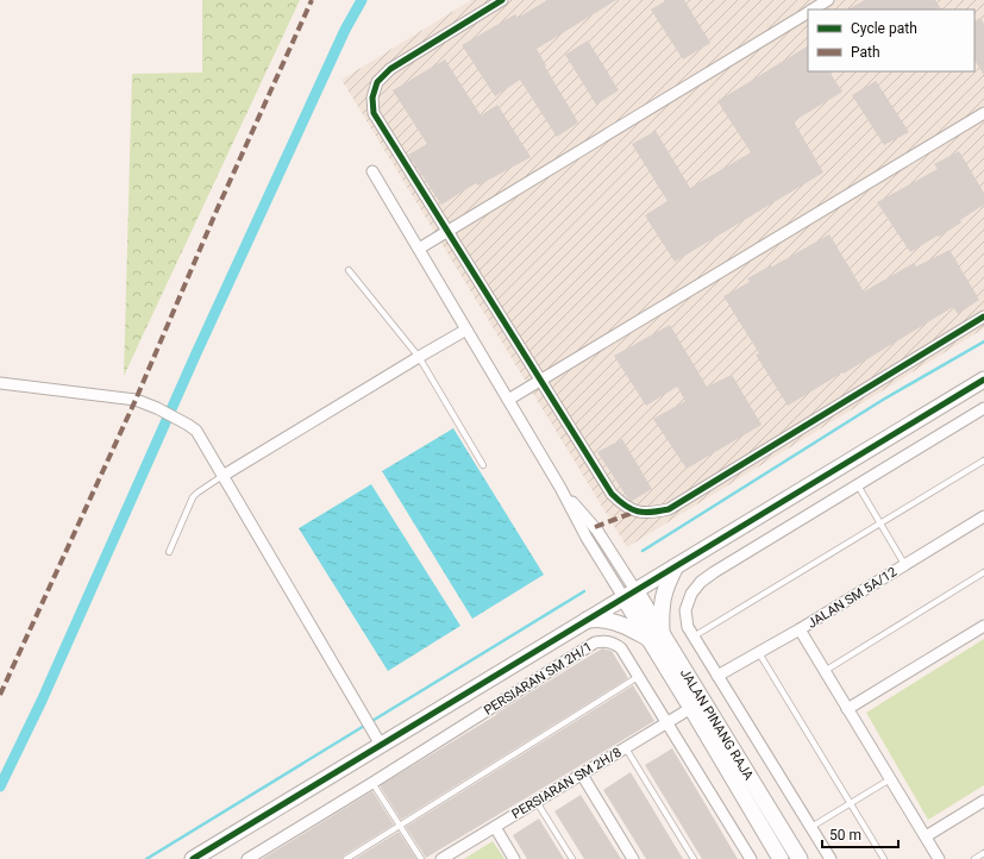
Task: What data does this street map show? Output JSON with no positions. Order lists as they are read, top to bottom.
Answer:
{
  "streets": {
    "street": [
      "JALAN SM 5A/12",
      "PERSIARAN SM 2H/1",
      "JALAN PINANG RAJA",
      "PERSIARAN SM 2H/8"
    ]
  },
  "crossings": [
    ["PERSIARAN SM 2H/1", "PERSIARAN SM 2H/8"]
  ],
  "legend": ["Cycle path", "Path"],
  "scale_bar": "50 m"
}
